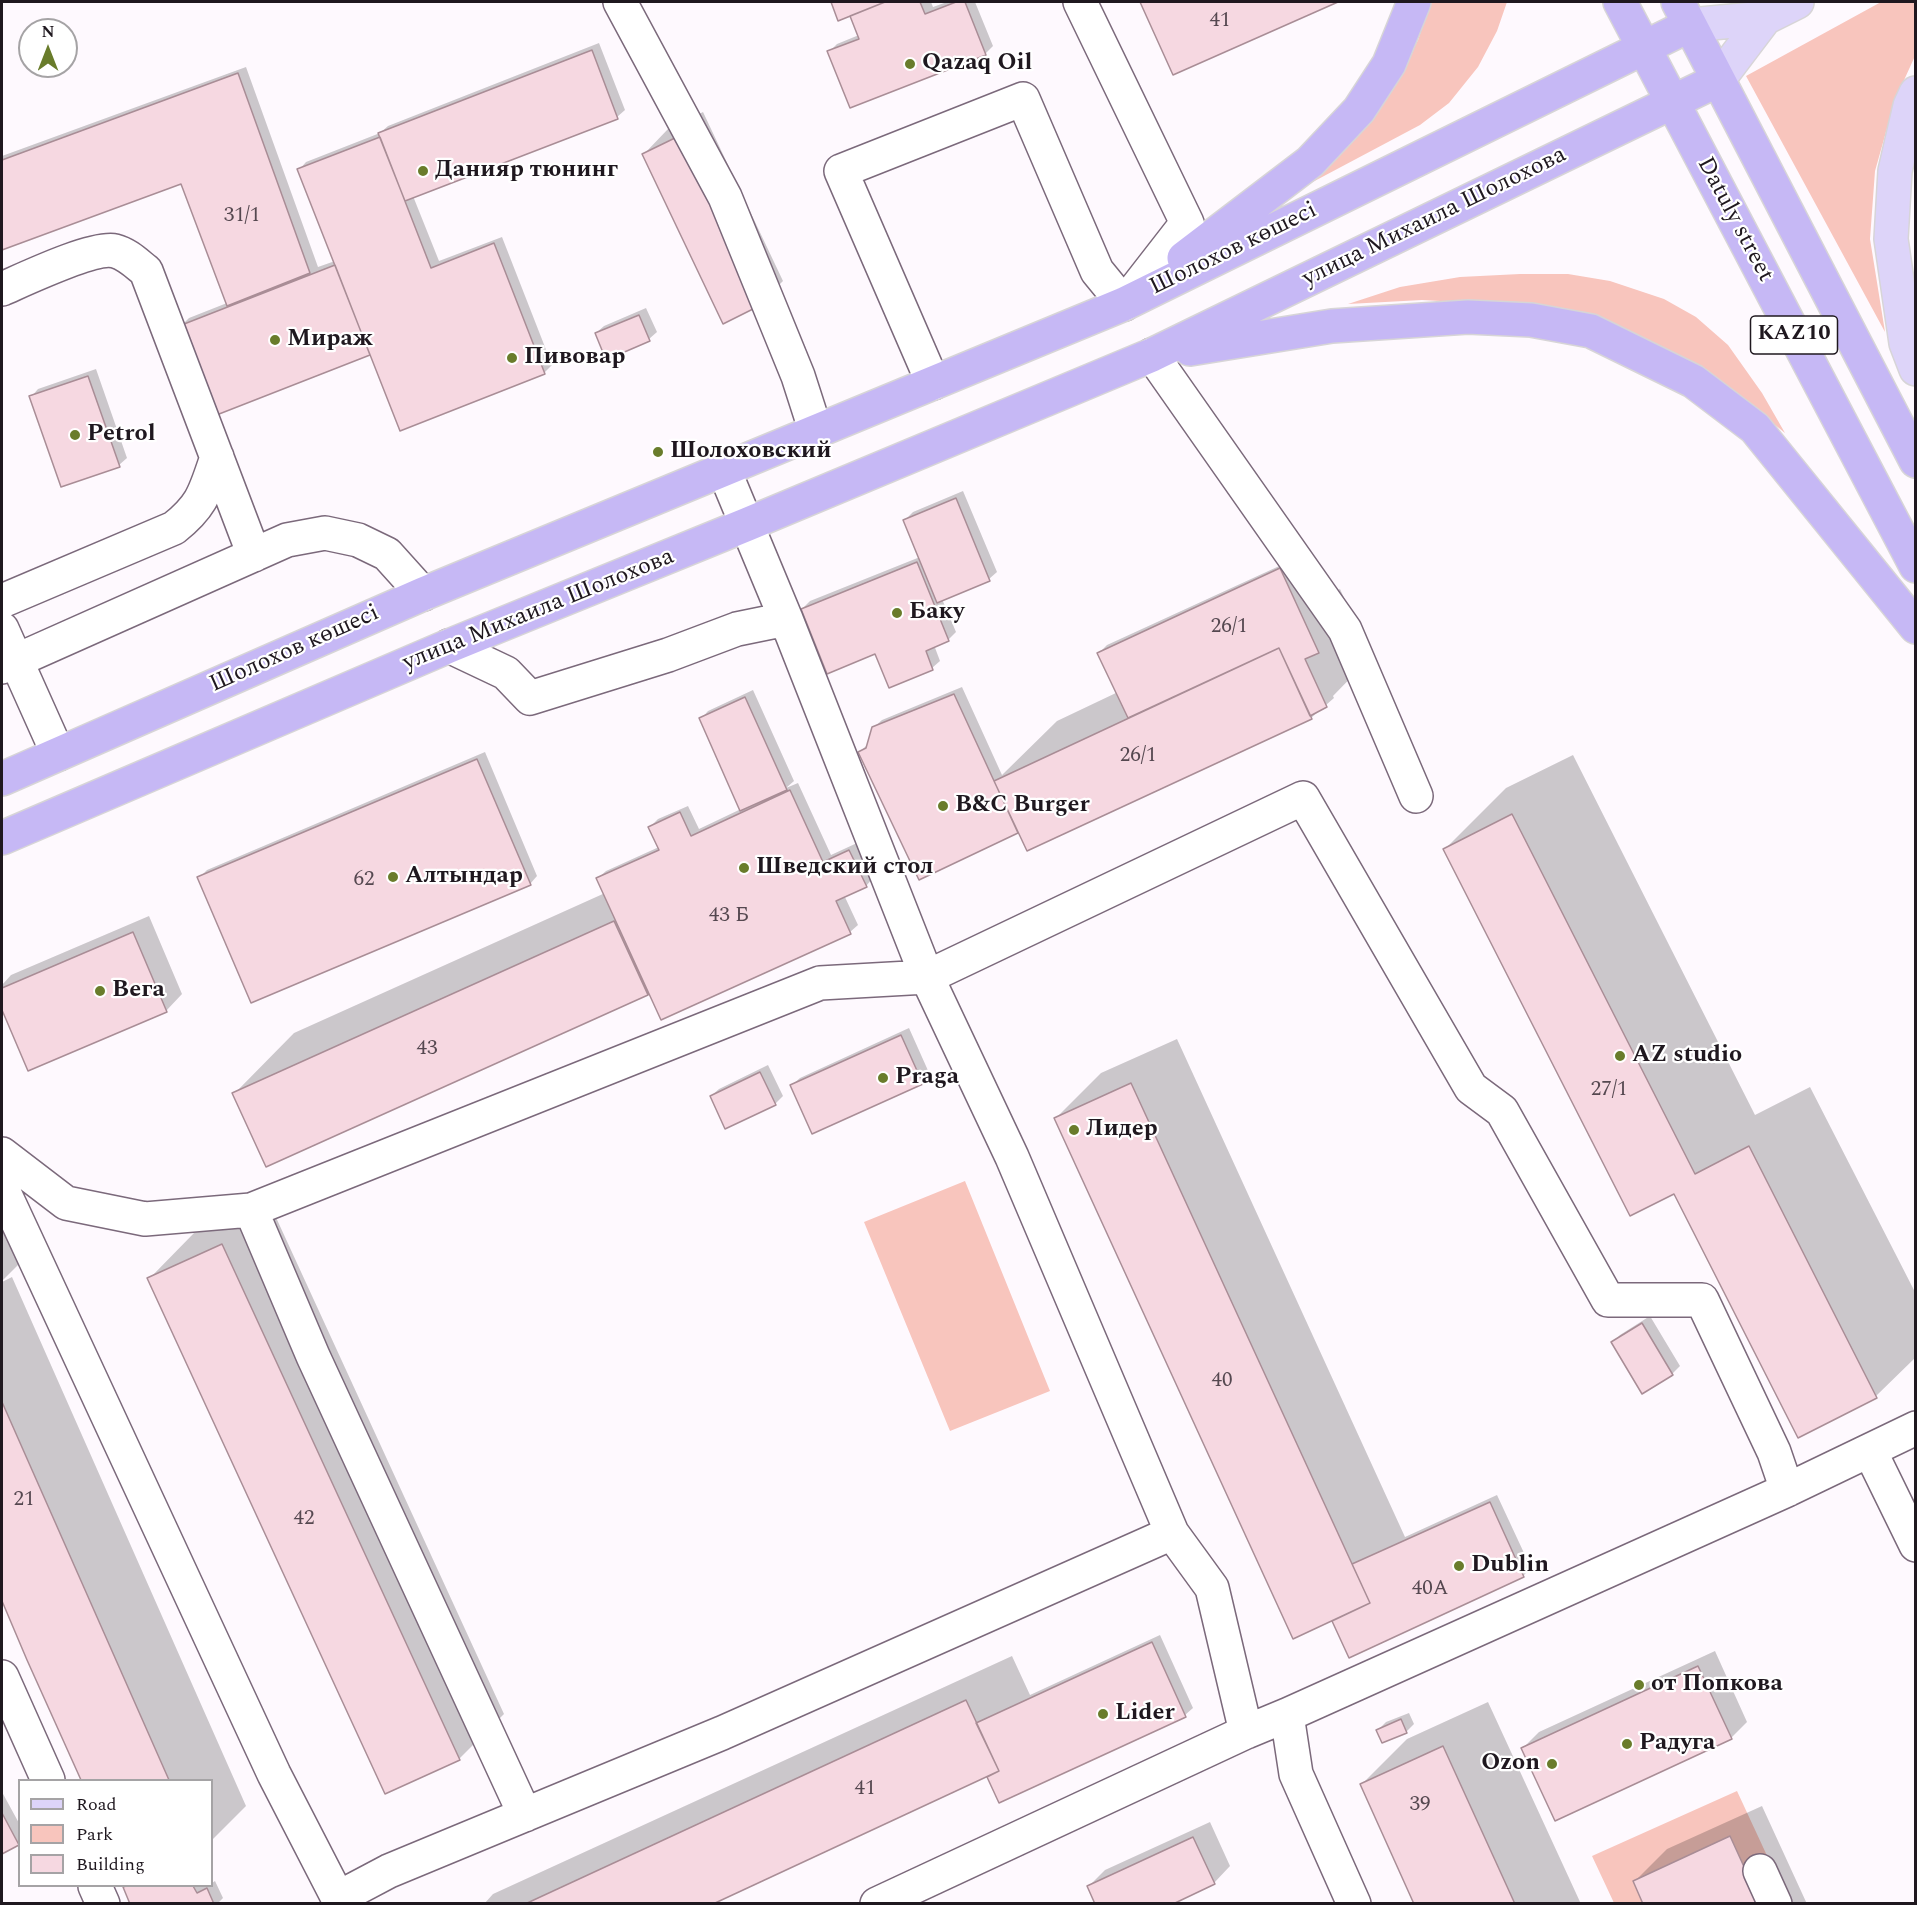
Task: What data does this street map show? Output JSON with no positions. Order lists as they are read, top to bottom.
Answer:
{
  "streets": {
    "highway": [
      "улица Михаила Шолохова",
      "Datuly street",
      "Шолохов көшесі",
      "KAZ10"
    ]
  },
  "crossings": [
    ["улица Михаила Шолохова", "Datuly street"],
    ["Datuly street", "Шолохов көшесі"]
  ],
  "places": [
    "Qazaq Oil",
    "Данияр тюнинг",
    "Мираж",
    "Пивовар",
    "Petrol",
    "Шолоховский",
    "Баку",
    "B&C Burger",
    "Шведский стол",
    "Алтындар",
    "Вега",
    "AZ studio",
    "Praga",
    "Лидер",
    "Dublin",
    "от Попкова",
    "Lider",
    "Радуга",
    "Ozon"
  ],
  "house_numbers": [
    "41",
    "31/1",
    "26/1",
    "26/1",
    "62",
    "43 Б",
    "43",
    "27/1",
    "40",
    "21",
    "42",
    "40А",
    "41",
    "39"
  ],
  "legend": ["Road", "Park", "Building"],
  "north": "top"
}
